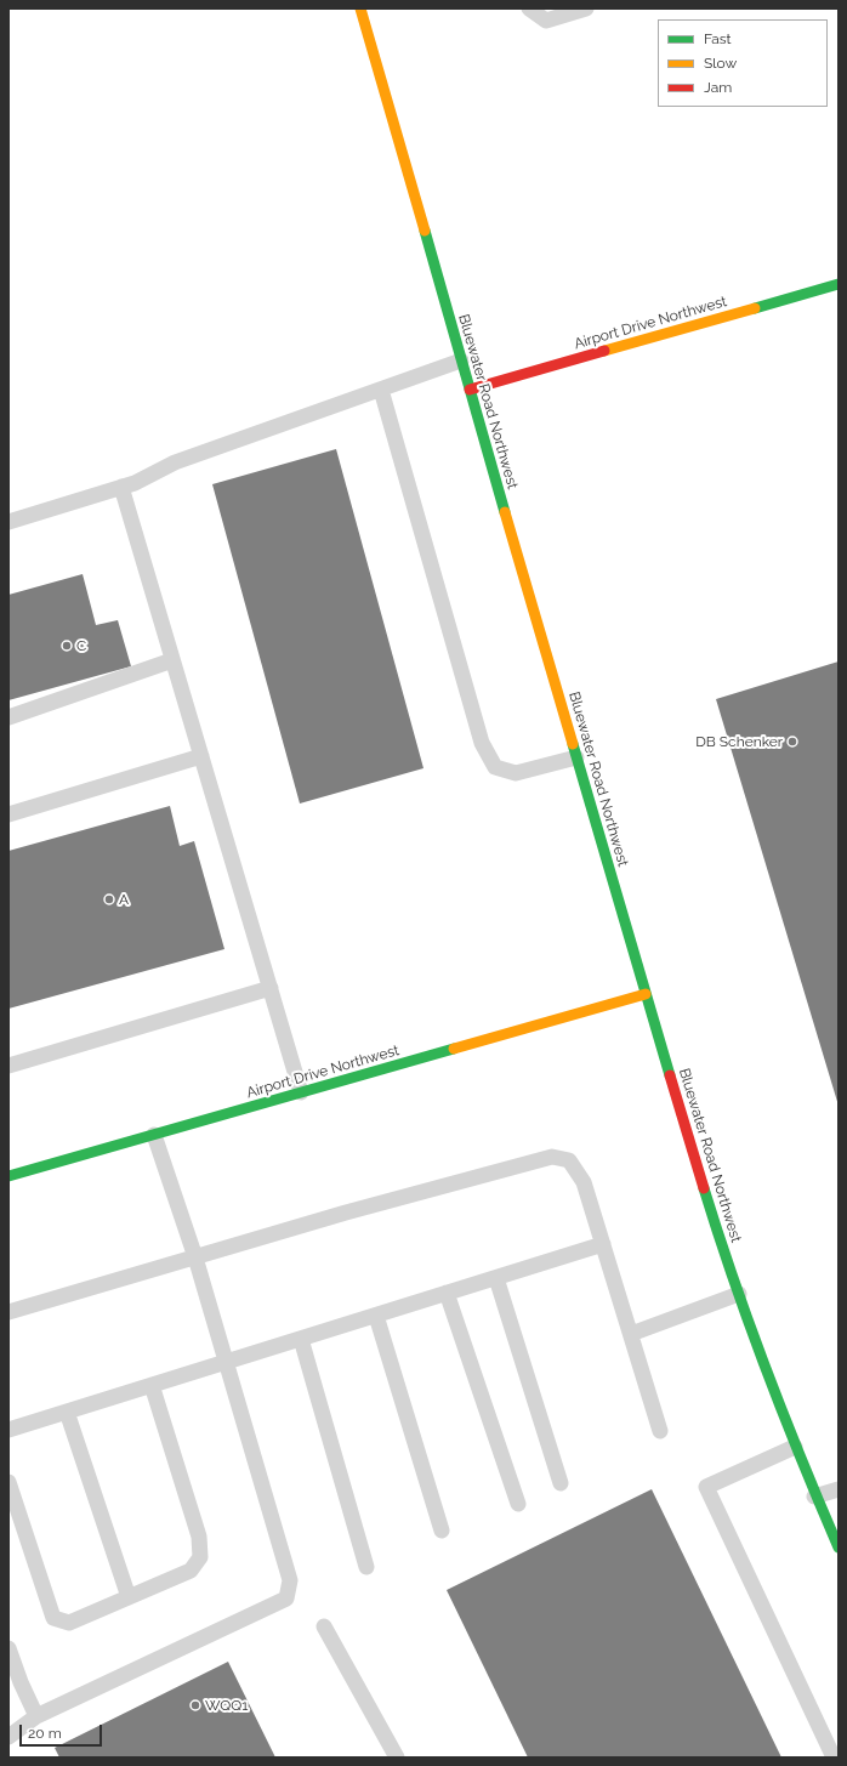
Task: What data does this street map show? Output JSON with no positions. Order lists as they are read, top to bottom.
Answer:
{
  "streets": {
    "street": ["Airport Drive Northwest", "Bluewater Road Northwest"]
  },
  "crossings": [
    ["Airport Drive Northwest", "Bluewater Road Northwest"]
  ],
  "places": [
    "C",
    "DB Schenker",
    "A",
    "WQQ1"
  ],
  "legend": ["Fast", "Slow", "Jam"],
  "scale_bar": "20 m"
}
